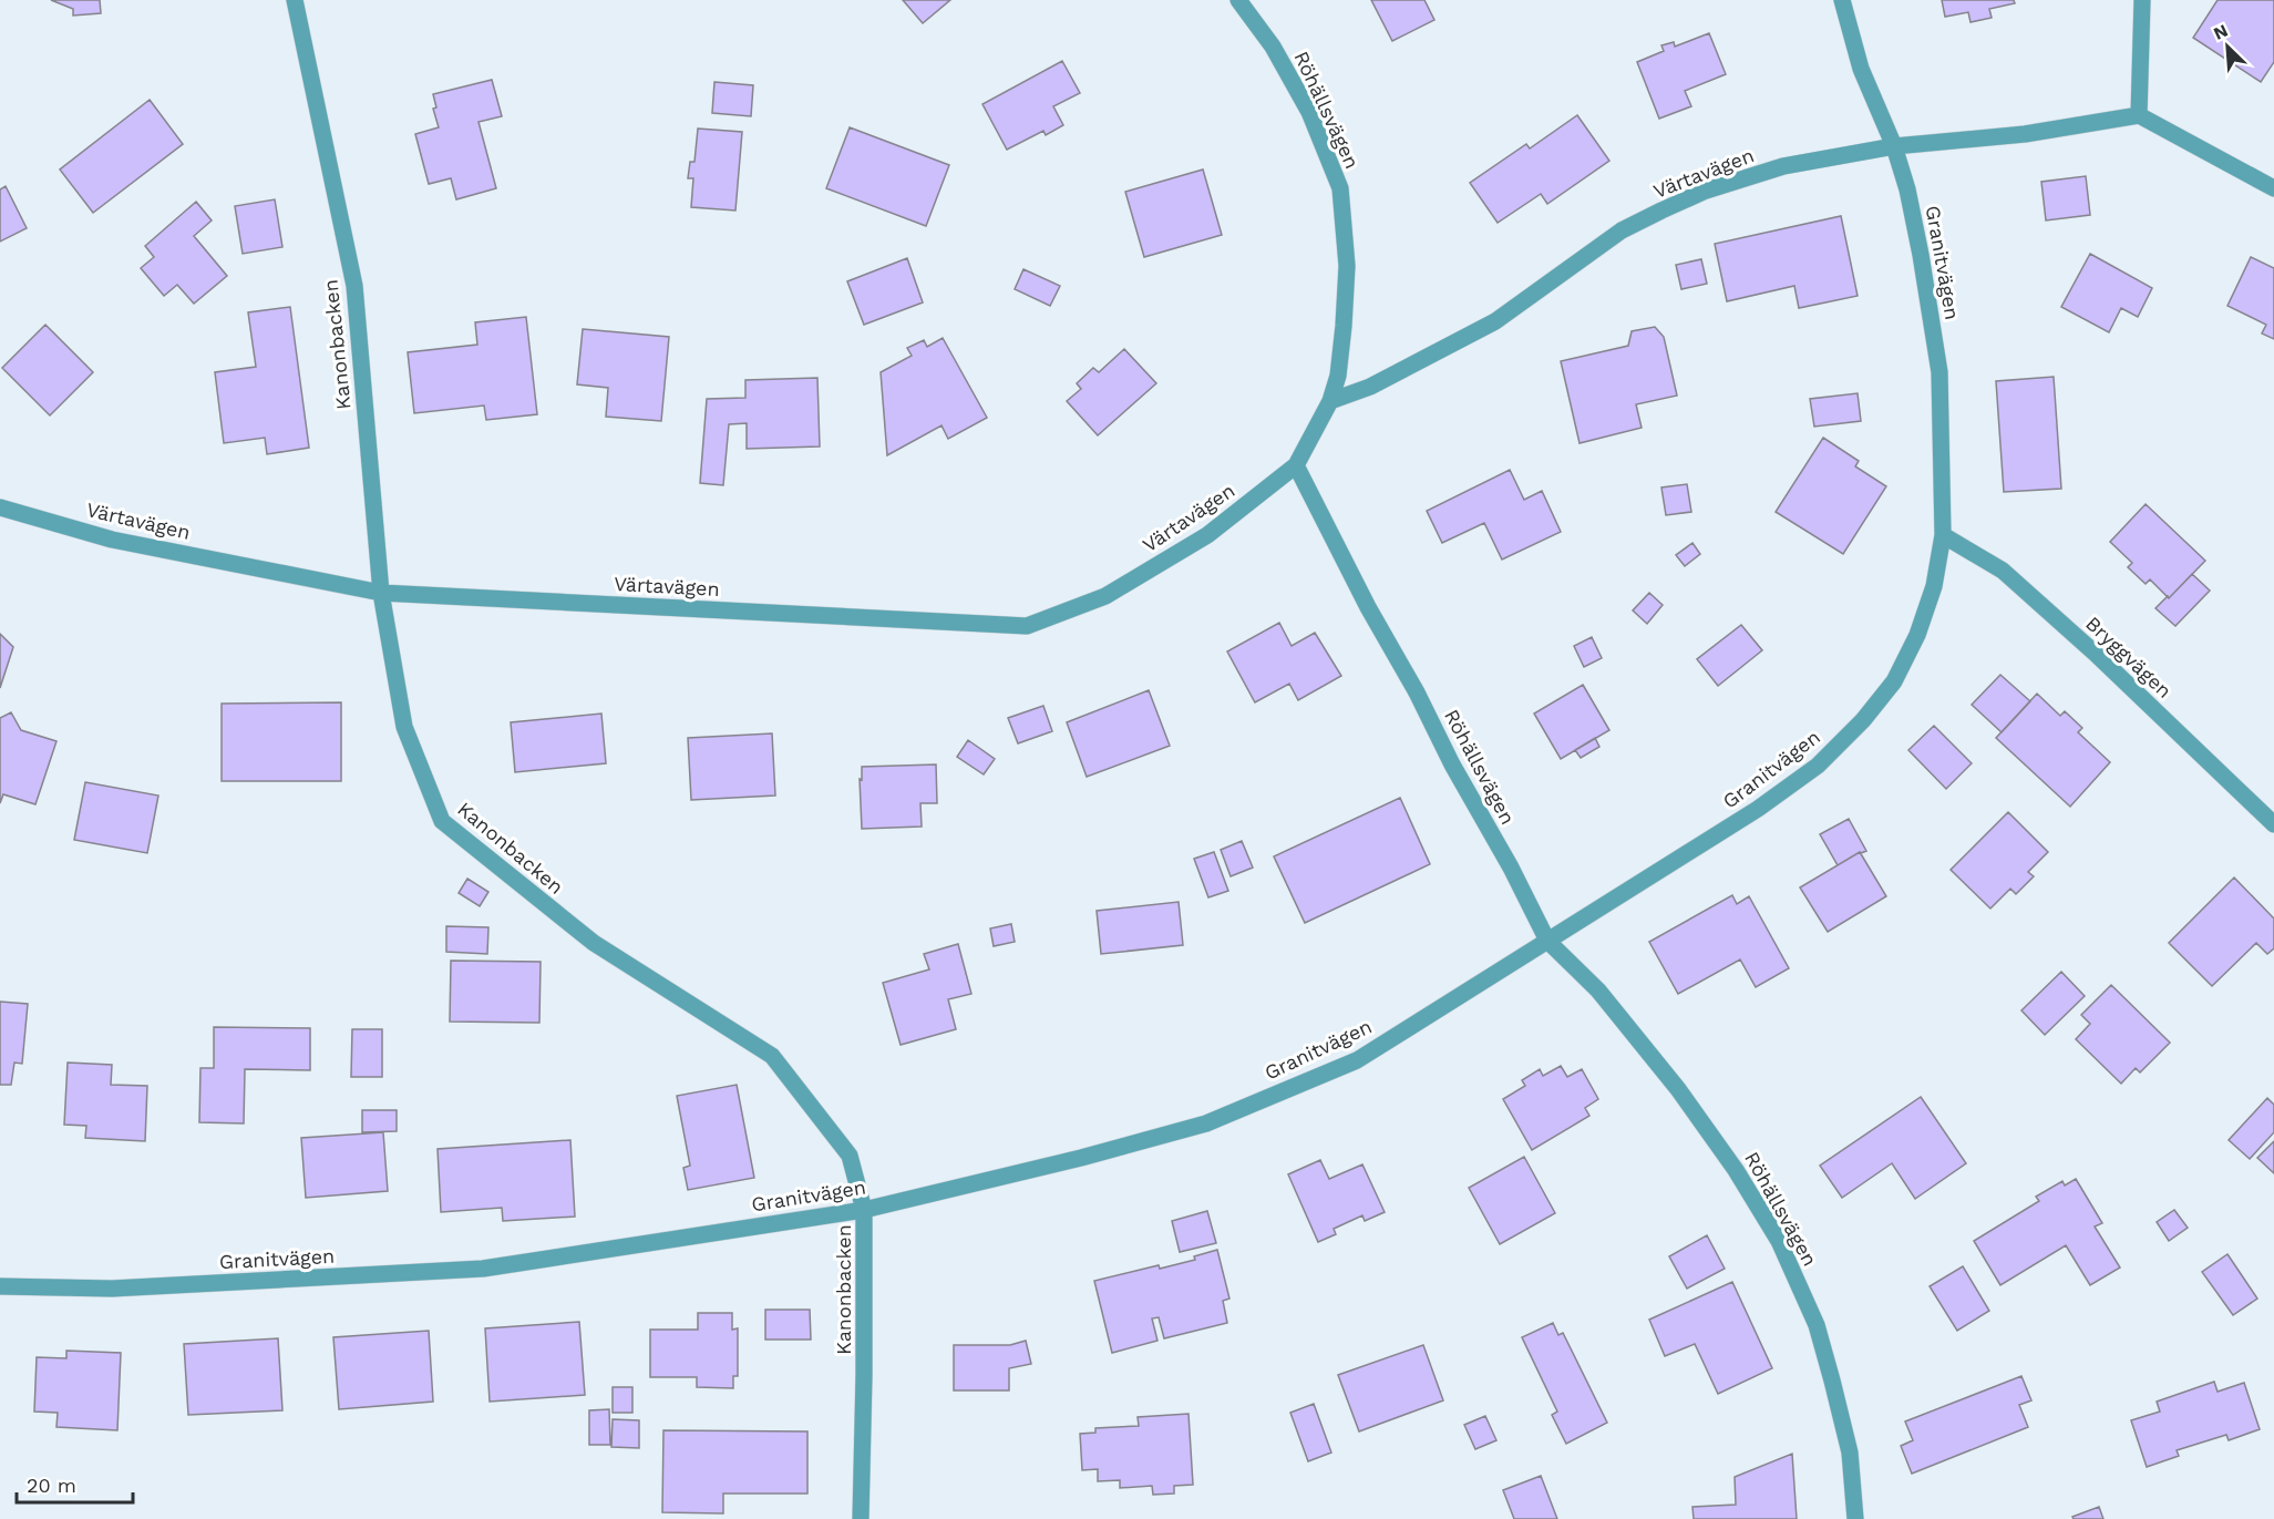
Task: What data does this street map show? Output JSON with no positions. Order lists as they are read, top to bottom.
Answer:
{
  "streets": {
    "street": [
      "Röhällsvägen",
      "Värtavägen",
      "Granitvägen",
      "Kanonbacken",
      "Bryggvägen"
    ]
  },
  "crossings": [
    ["Röhällsvägen", "Värtavägen"],
    ["Röhällsvägen", "Granitvägen"],
    ["Värtavägen", "Granitvägen"],
    ["Värtavägen", "Kanonbacken"],
    ["Granitvägen", "Kanonbacken"],
    ["Granitvägen", "Bryggvägen"]
  ],
  "scale_bar": "20 m",
  "north": "top left"
}
